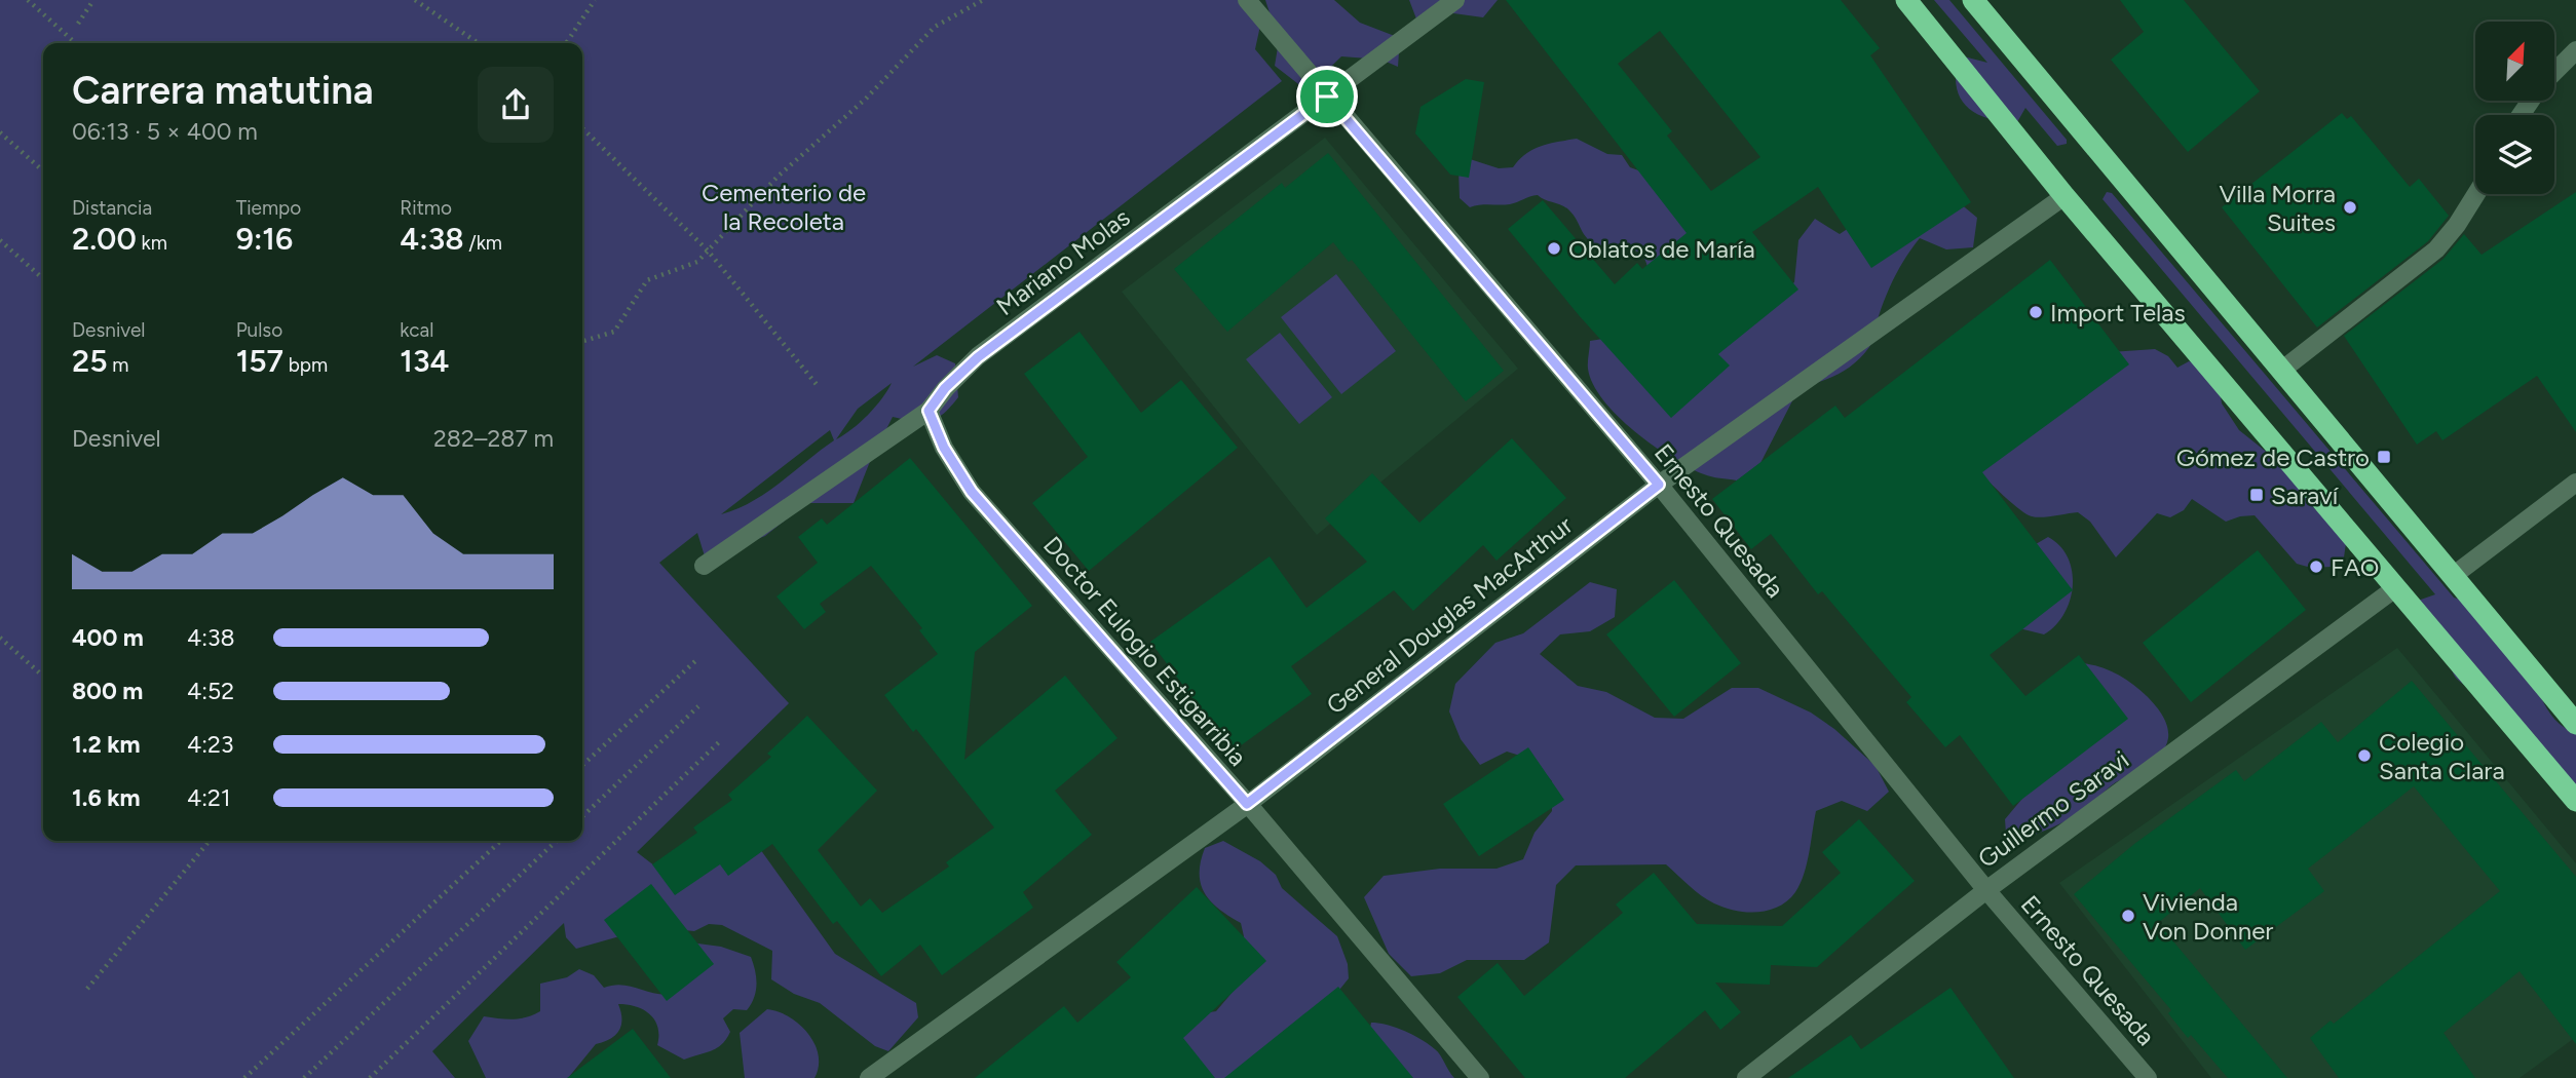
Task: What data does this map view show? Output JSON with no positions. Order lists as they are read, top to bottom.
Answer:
{
  "streets": {
    "street": [
      "Mariano Molas",
      "Ernesto Quesada",
      "General Douglas MacArthur",
      "Doctor Eulogio Estigarribia",
      "Guillermo Saravi"
    ]
  },
  "crossings": [
    ["Mariano Molas", "Ernesto Quesada"],
    ["Mariano Molas", "Doctor Eulogio Estigarribia"],
    ["Ernesto Quesada", "General Douglas MacArthur"],
    ["Ernesto Quesada", "Guillermo Saravi"],
    ["General Douglas MacArthur", "Doctor Eulogio Estigarribia"]
  ],
  "parks": ["Cementerio de la Recoleta"],
  "places": {
    "other": [
      "Villa Morra Suites",
      "Oblatos de María",
      "Import Telas",
      "FAO",
      "Colegio Santa Clara",
      "Vivienda Von Donner"
    ],
    "transit": ["Gómez de Castro", "Saraví"]
  },
  "north": "top right",
  "page": {
    "heading": ["Carrera matutina", "06:13 · 5 × 400 m"],
    "stats": [
      ["Distancia", "2.00 km"],
      ["Tiempo", "9:16"],
      ["Ritmo", "4:38 /km"],
      ["Desnivel", "25 m"],
      ["Pulso", "157 bpm"],
      ["kcal", "134"]
    ],
    "chart": ["Desnivel", "282–287 m"],
    "list": [
      {
        "name": "400 m",
        "note": "4:38"
      },
      {
        "name": "800 m",
        "note": "4:52"
      },
      {
        "name": "1.2 km",
        "note": "4:23"
      },
      {
        "name": "1.6 km",
        "note": "4:21"
      }
    ]
  }
}
